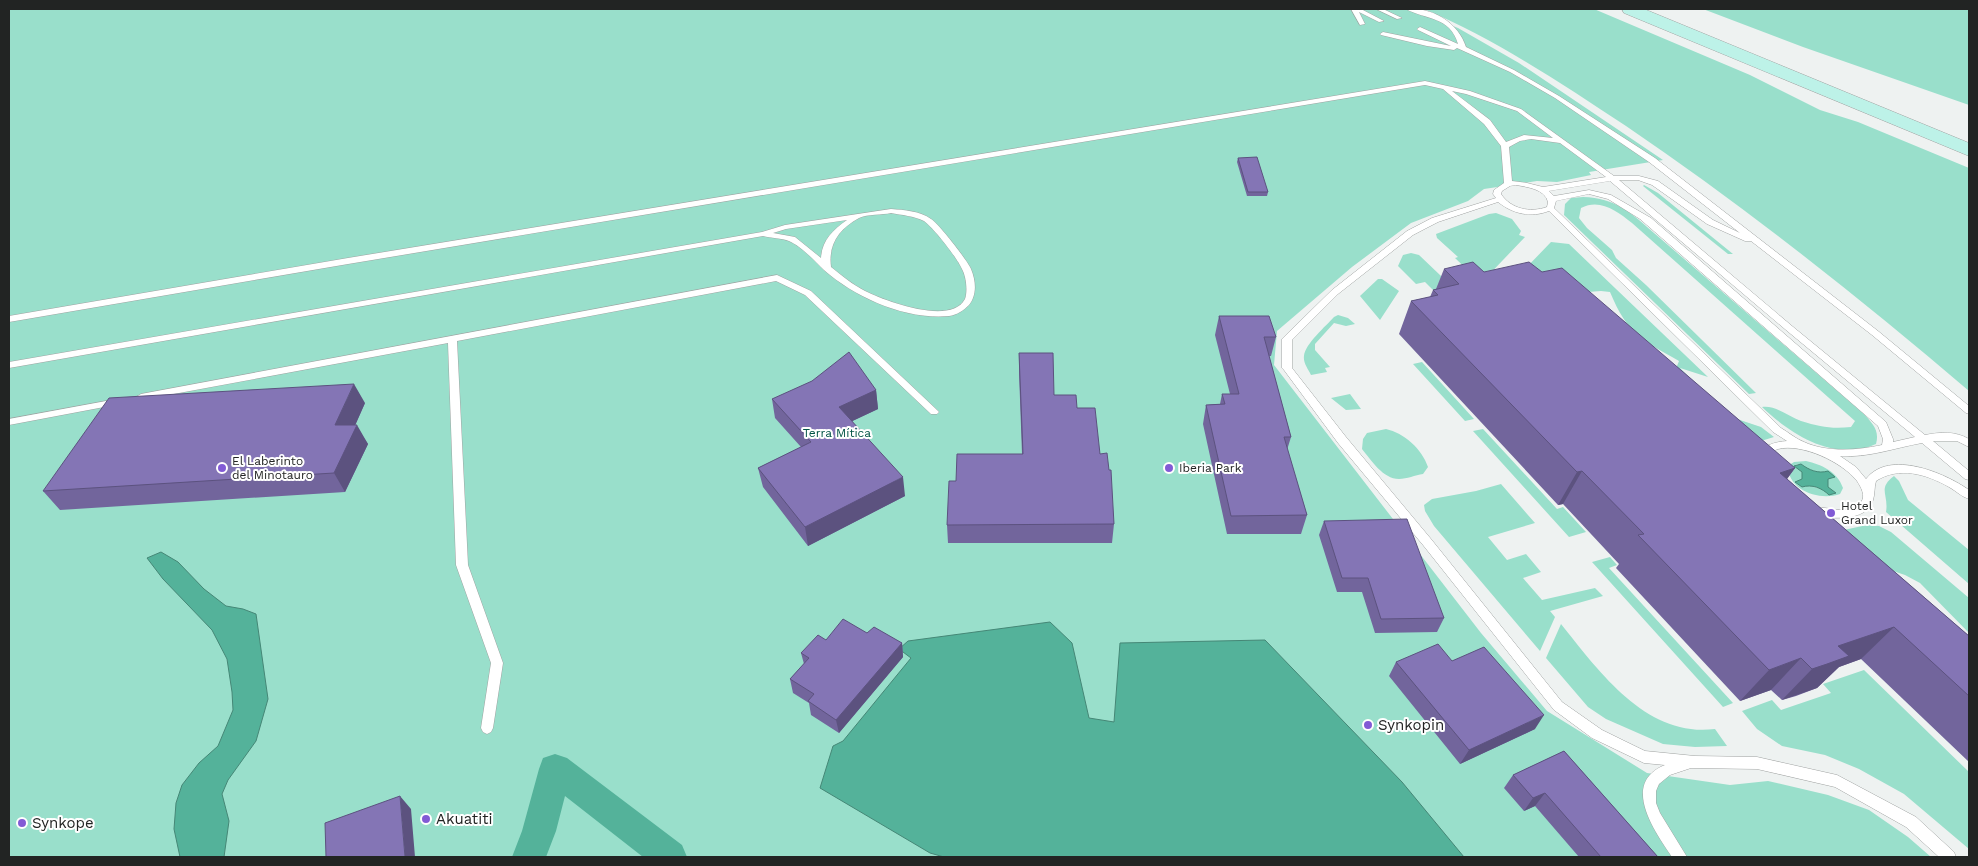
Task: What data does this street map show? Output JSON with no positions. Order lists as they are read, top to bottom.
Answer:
{
  "parks": ["Terra Mítica"],
  "places": [
    "El Laberinto del Minotauro",
    "Iberia Park",
    "Hotel Grand Luxor",
    "Synkopin",
    "Akuatiti",
    "Synkope"
  ]
}
